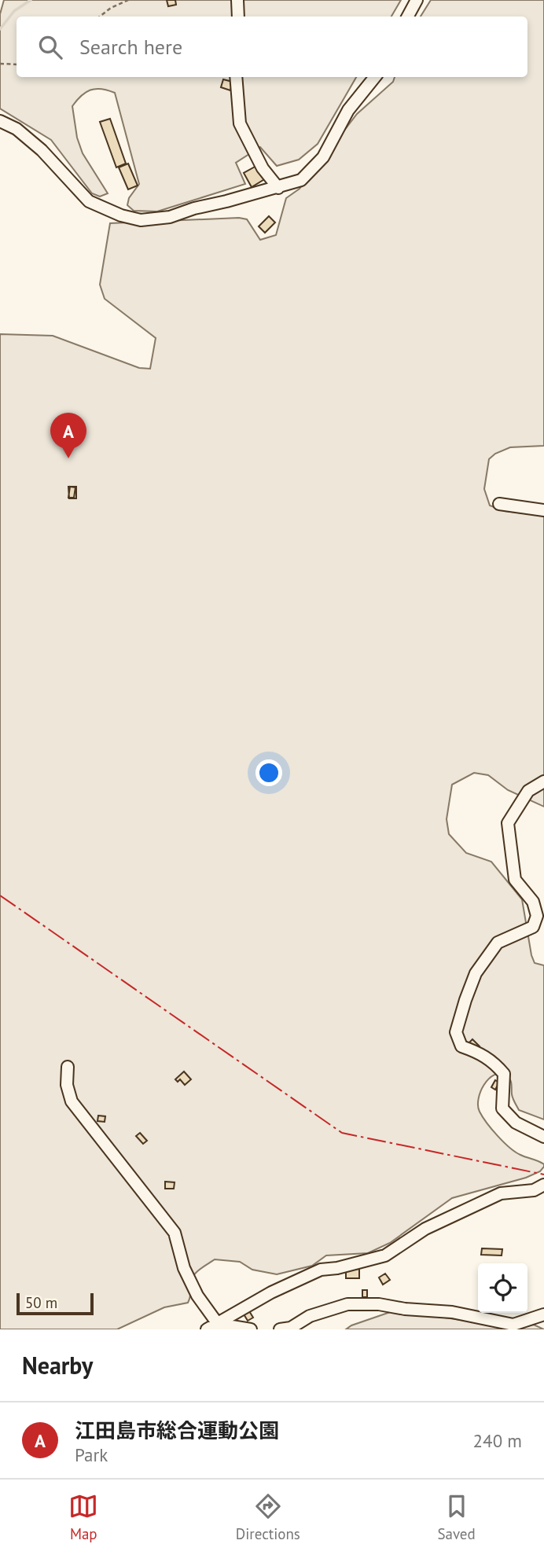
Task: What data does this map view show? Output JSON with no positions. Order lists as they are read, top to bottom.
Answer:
{
  "scale_bar": "50 m",
  "page": {
    "search": "Search here",
    "pins": "A",
    "scale": "50 m",
    "heading": "Nearby",
    "list": [
      {
        "mark": "A",
        "name": "江田島市総合運動公園",
        "note": "Park",
        "value": "240 m"
      }
    ],
    "nav": ["Map", "Directions", "Saved"]
  }
}
